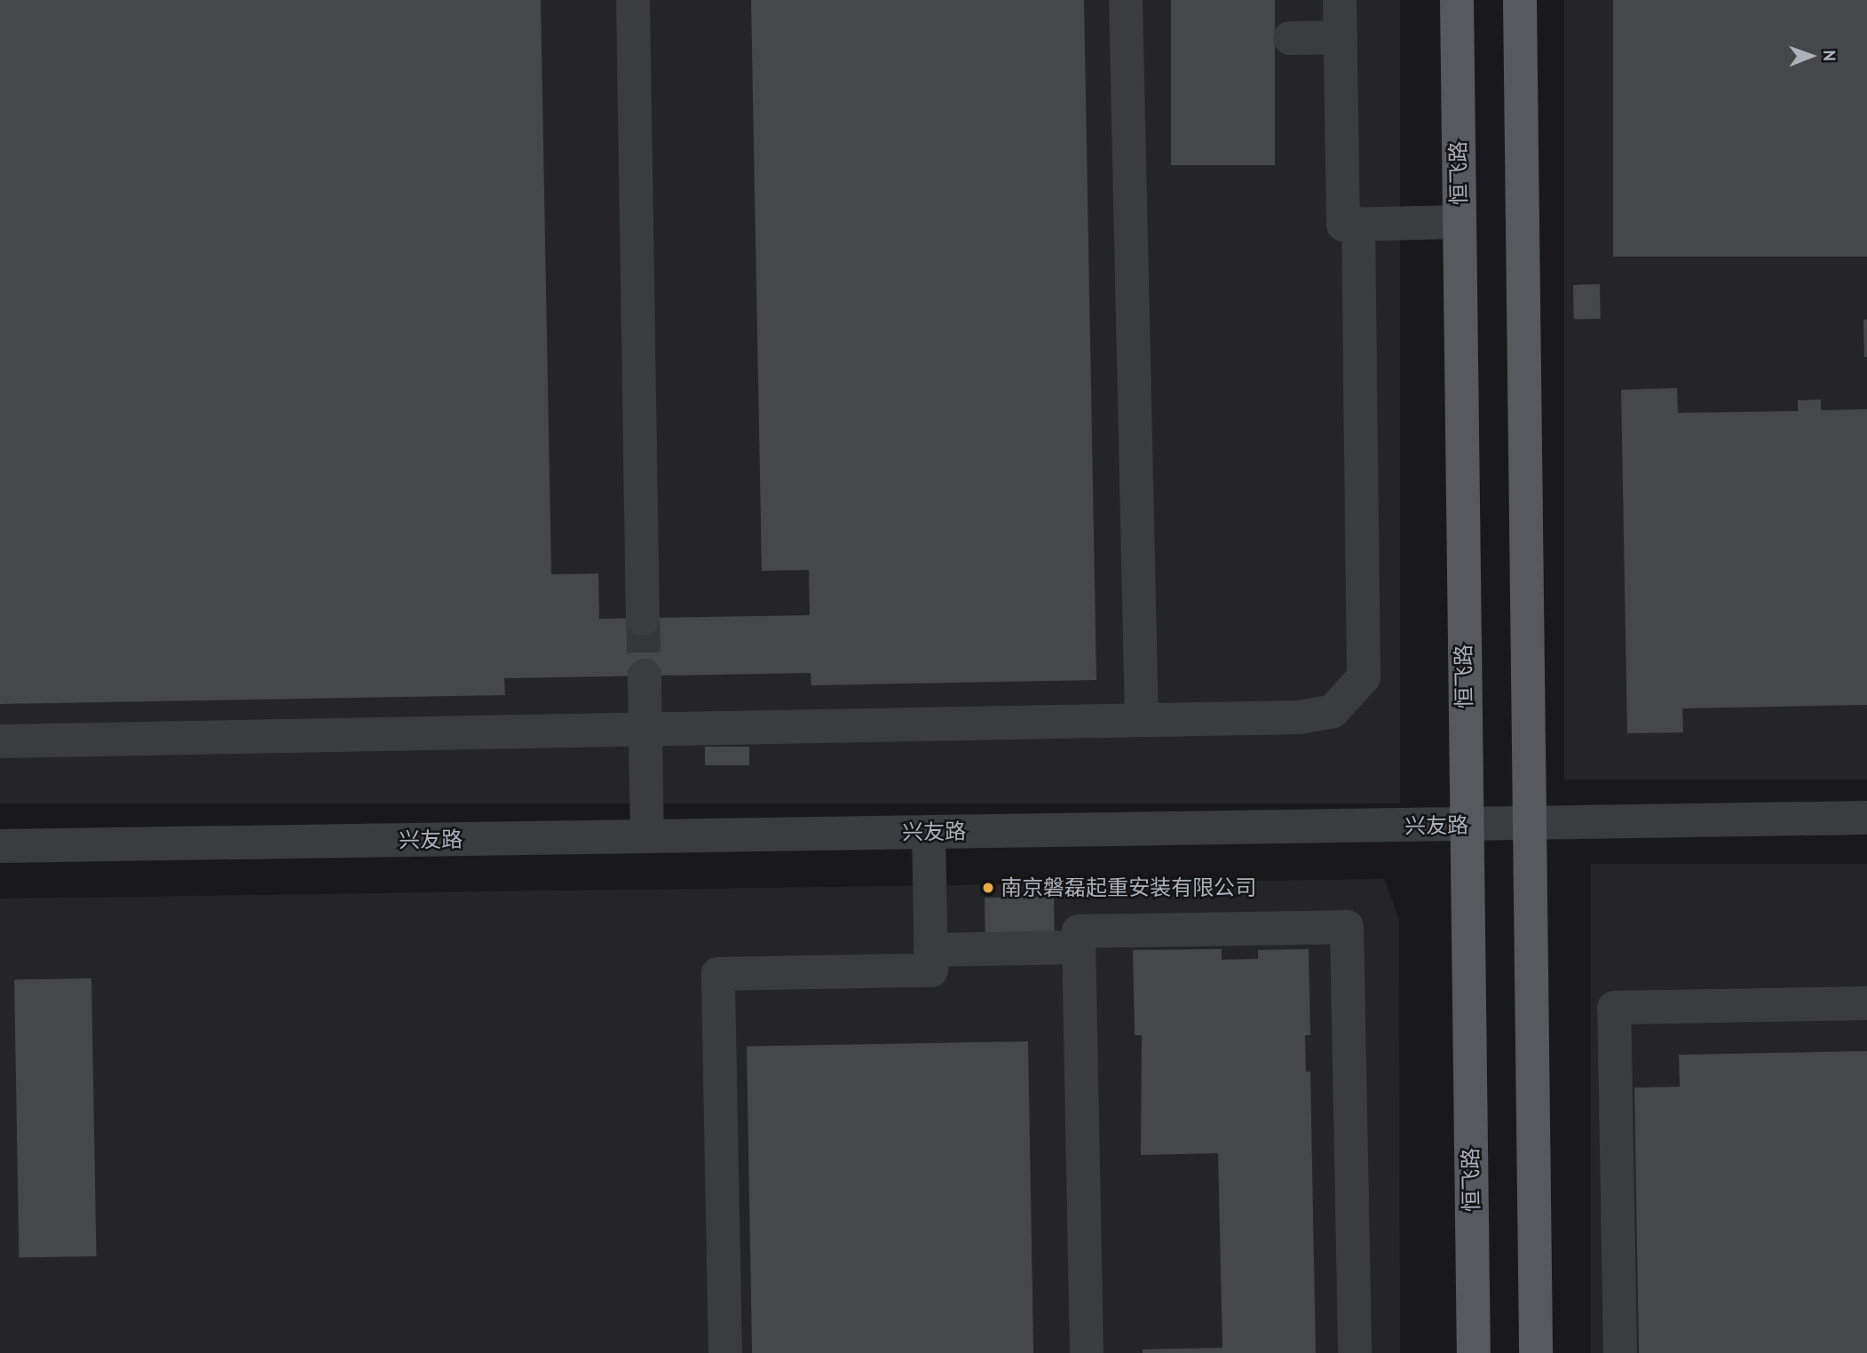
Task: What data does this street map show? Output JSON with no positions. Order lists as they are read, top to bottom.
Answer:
{
  "streets": {
    "main road": ["恒飞路"],
    "street": ["兴友路"]
  },
  "crossings": [
    ["恒飞路", "兴友路"]
  ],
  "places": ["南京磐磊起重安装有限公司"],
  "north": "right"
}
